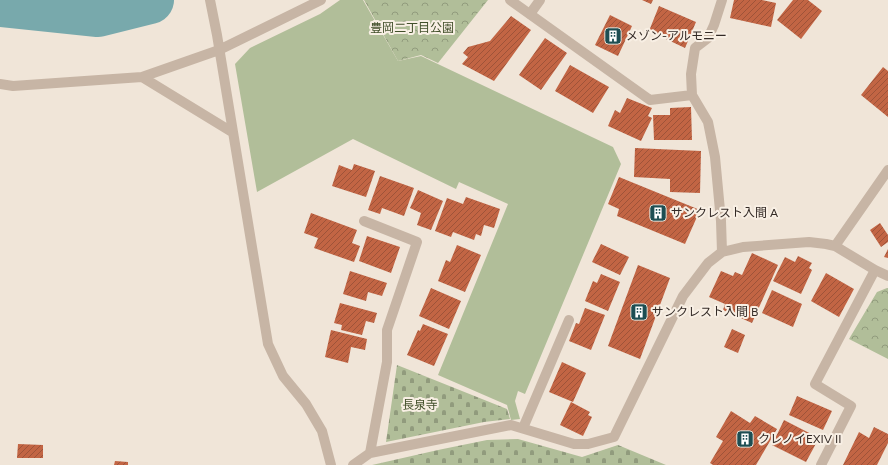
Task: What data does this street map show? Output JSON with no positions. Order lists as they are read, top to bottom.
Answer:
{
  "parks": ["豊岡二丁目公園", "長泉寺"],
  "places": {
    "building": [
      "メゾン-アルモニー",
      "サンクレスト入間 A",
      "サンクレスト入間 B",
      "クレノイEXIV II"
    ]
  }
}
